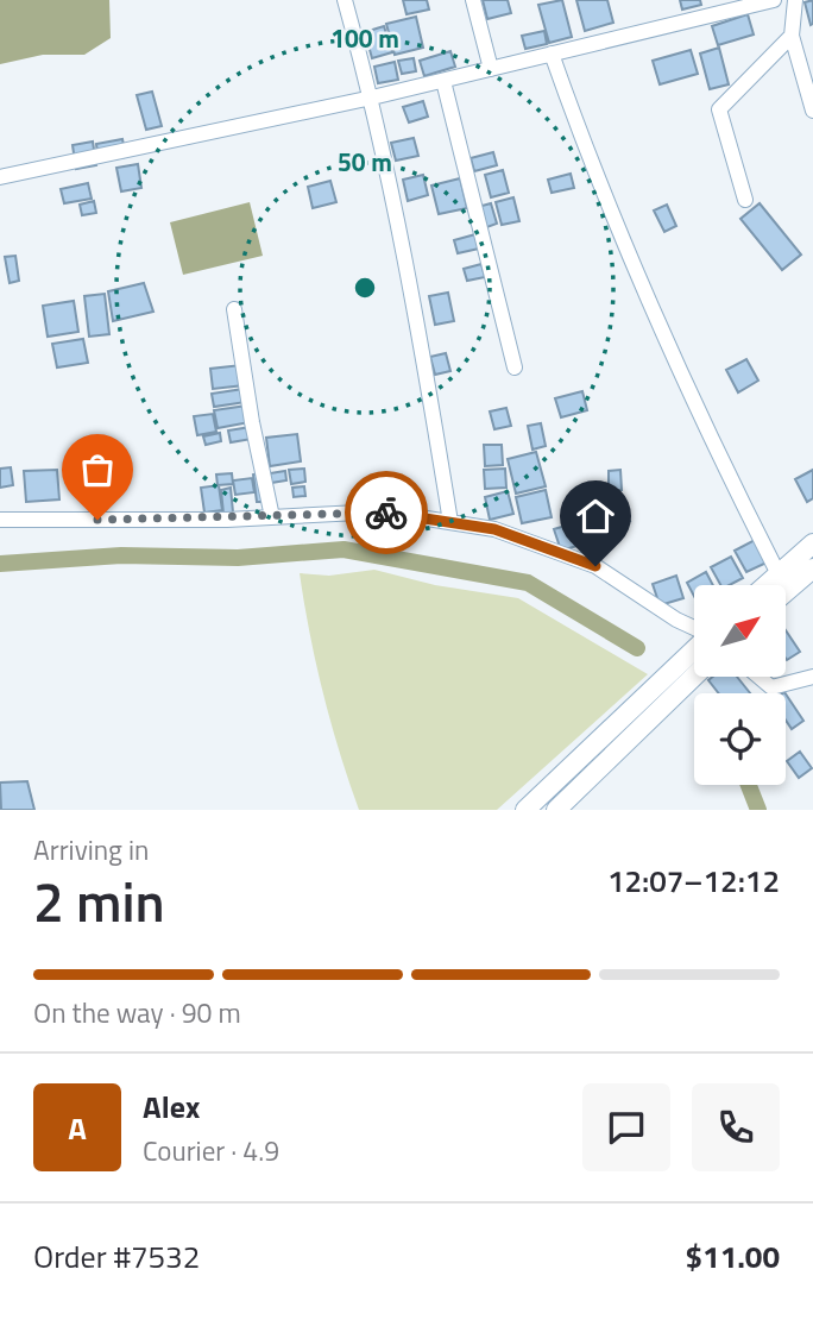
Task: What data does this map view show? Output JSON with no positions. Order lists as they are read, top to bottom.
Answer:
{
  "north": "top right",
  "page": {
    "heading": ["2 min", "Arriving in", "12:07–12:12"],
    "panel": [
      "Alex",
      "Courier · 4.9",
      "Order #7532",
      "$11.00"
    ],
    "bar": "On the way · 90 m",
    "round": "A"
  },
  "rings": ["100 m", "50 m"]
}
